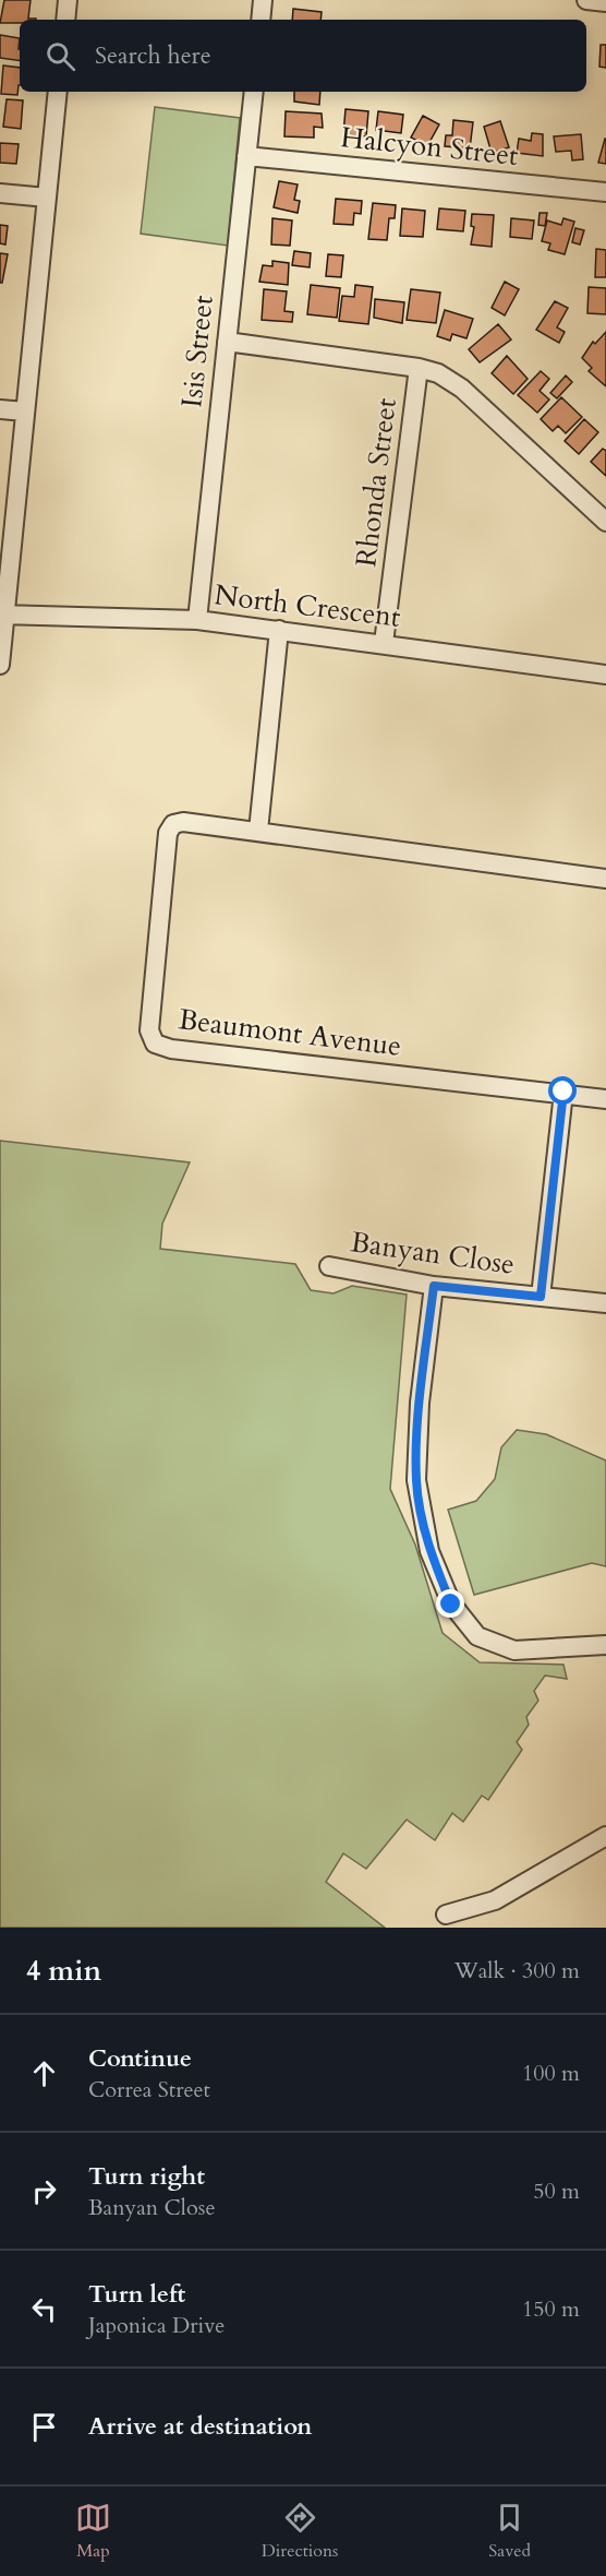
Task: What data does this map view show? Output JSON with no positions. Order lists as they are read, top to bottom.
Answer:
{
  "streets": {
    "street": [
      "Halcyon Street",
      "Isis Street",
      "Rhonda Street",
      "North Crescent",
      "Beaumont Avenue",
      "Banyan Close"
    ]
  },
  "crossings": [
    ["Halcyon Street", "Isis Street"],
    ["Isis Street", "North Crescent"],
    ["Rhonda Street", "North Crescent"]
  ],
  "page": {
    "search": "Search here",
    "heading": ["4 min", "Walk · 300 m"],
    "list": [
      ["Continue", "Correa Street", "100 m"],
      ["Turn right", "Banyan Close", "50 m"],
      ["Turn left", "Japonica Drive", "150 m"],
      "Arrive at destination"
    ],
    "nav": ["Map", "Directions", "Saved"]
  }
}
